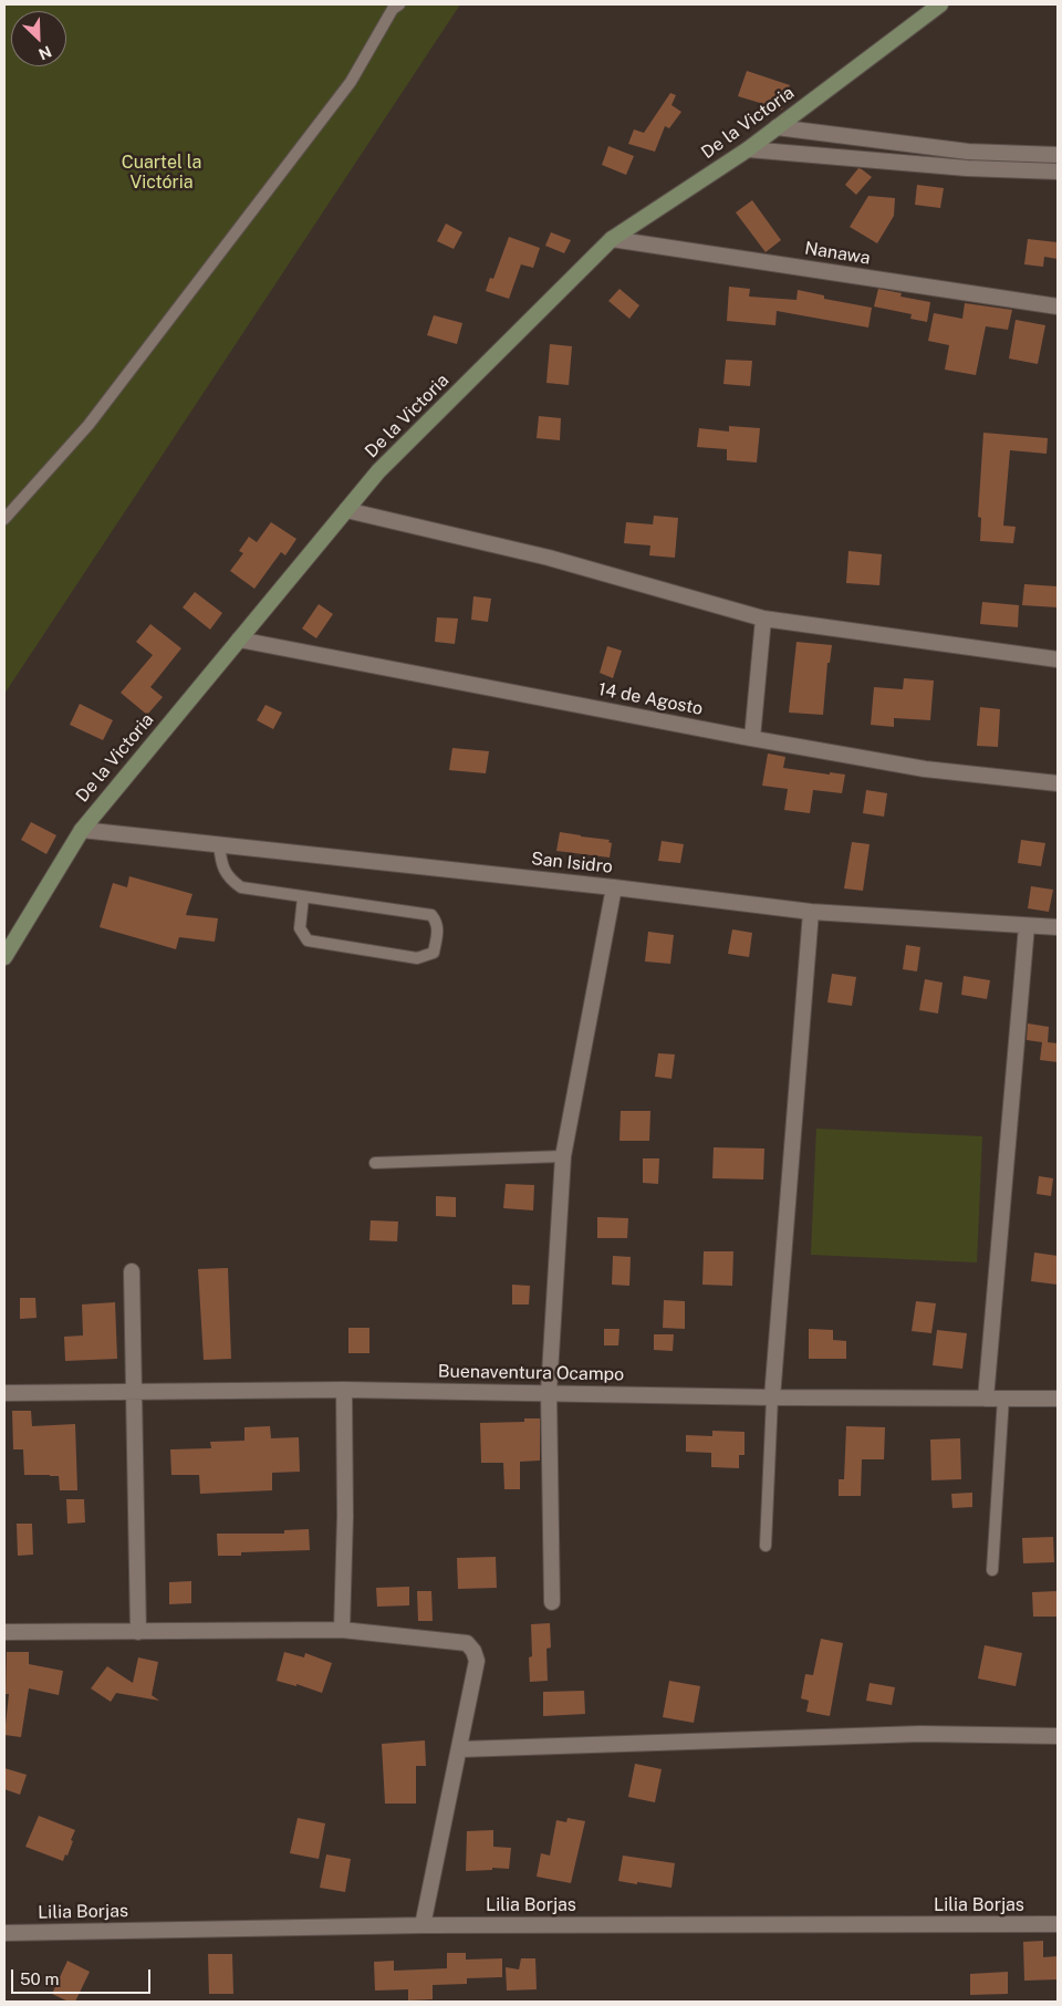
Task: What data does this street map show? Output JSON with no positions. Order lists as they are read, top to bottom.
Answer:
{
  "streets": {
    "main road": ["De la Victoria"],
    "street": [
      "Nanawa",
      "14 de Agosto",
      "San Isidro",
      "Buenaventura Ocampo",
      "Lilia Borjas"
    ]
  },
  "crossings": [
    ["De la Victoria", "Nanawa"],
    ["De la Victoria", "14 de Agosto"],
    ["De la Victoria", "San Isidro"]
  ],
  "parks": ["Cuartel la Victória"],
  "scale_bar": "50 m",
  "north": "bottom right"
}
